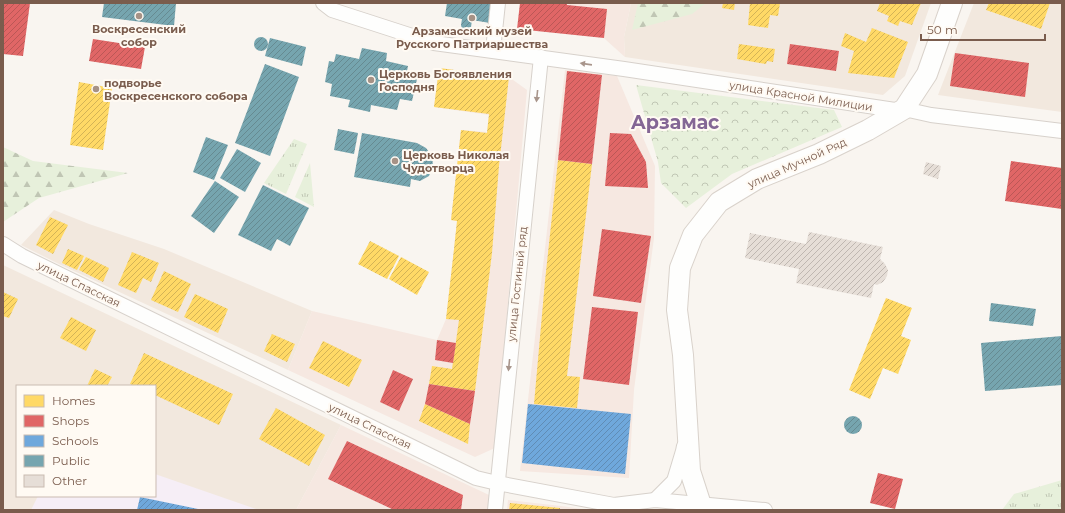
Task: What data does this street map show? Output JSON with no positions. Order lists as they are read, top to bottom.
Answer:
{
  "streets": {
    "main road": ["улица Мучной Ряд"],
    "street": ["улица Красной Милиции", "улица Спасская", "улица Гостиный ряд"]
  },
  "crossings": [
    ["улица Красной Милиции", "улица Мучной Ряд"],
    ["улица Красной Милиции", "улица Гостиный ряд"],
    ["улица Мучной Ряд", "улица Спасская"],
    ["улица Спасская", "улица Гостиный ряд"]
  ],
  "one_way": ["улица Красной Милиции", "улица Гостиный ряд"],
  "districts": ["Арзамас"],
  "places": [
    "Воскресенский собор",
    "Арзамасский музей Русского Патриаршества",
    "Церковь Богоявления Господня",
    "подворье Воскресенского собора",
    "Церковь Николая Чудотворца"
  ],
  "legend": [
    "Homes",
    "Shops",
    "Schools",
    "Public",
    "Other"
  ],
  "scale_bar": "50 m"
}
